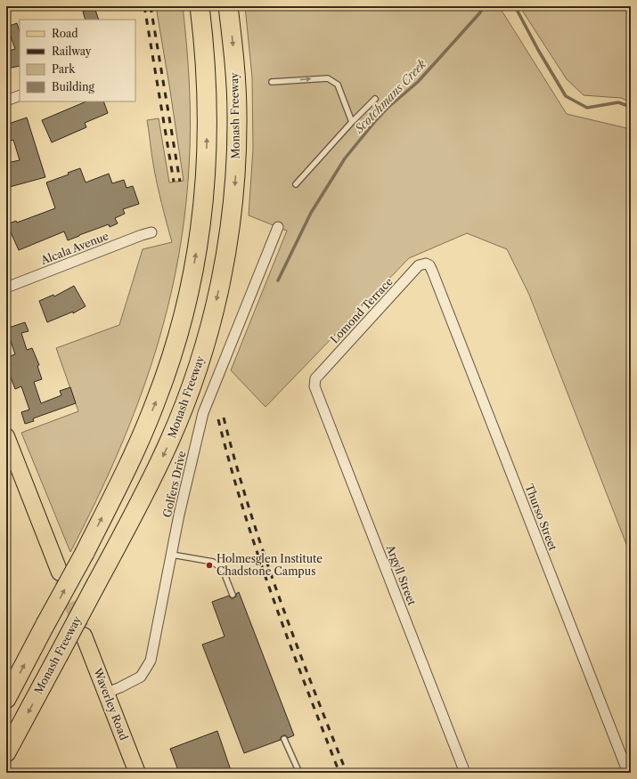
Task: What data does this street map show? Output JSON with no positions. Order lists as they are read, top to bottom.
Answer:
{
  "streets": {
    "highway": ["Monash Freeway"],
    "main road": ["Waverley Road"],
    "street": [
      "Alcala Avenue",
      "Lomond Terrace",
      "Golfers Drive",
      "Thurso Street",
      "Argyll Street"
    ]
  },
  "crossings": [
    ["Lomond Terrace", "Thurso Street"],
    ["Lomond Terrace", "Argyll Street"],
    ["Golfers Drive", "Waverley Road"]
  ],
  "water": ["Scotchmans Creek"],
  "places": ["Holmesglen Institute Chadstone Campus"],
  "legend": [
    "Road",
    "Railway",
    "Park",
    "Building"
  ]
}
